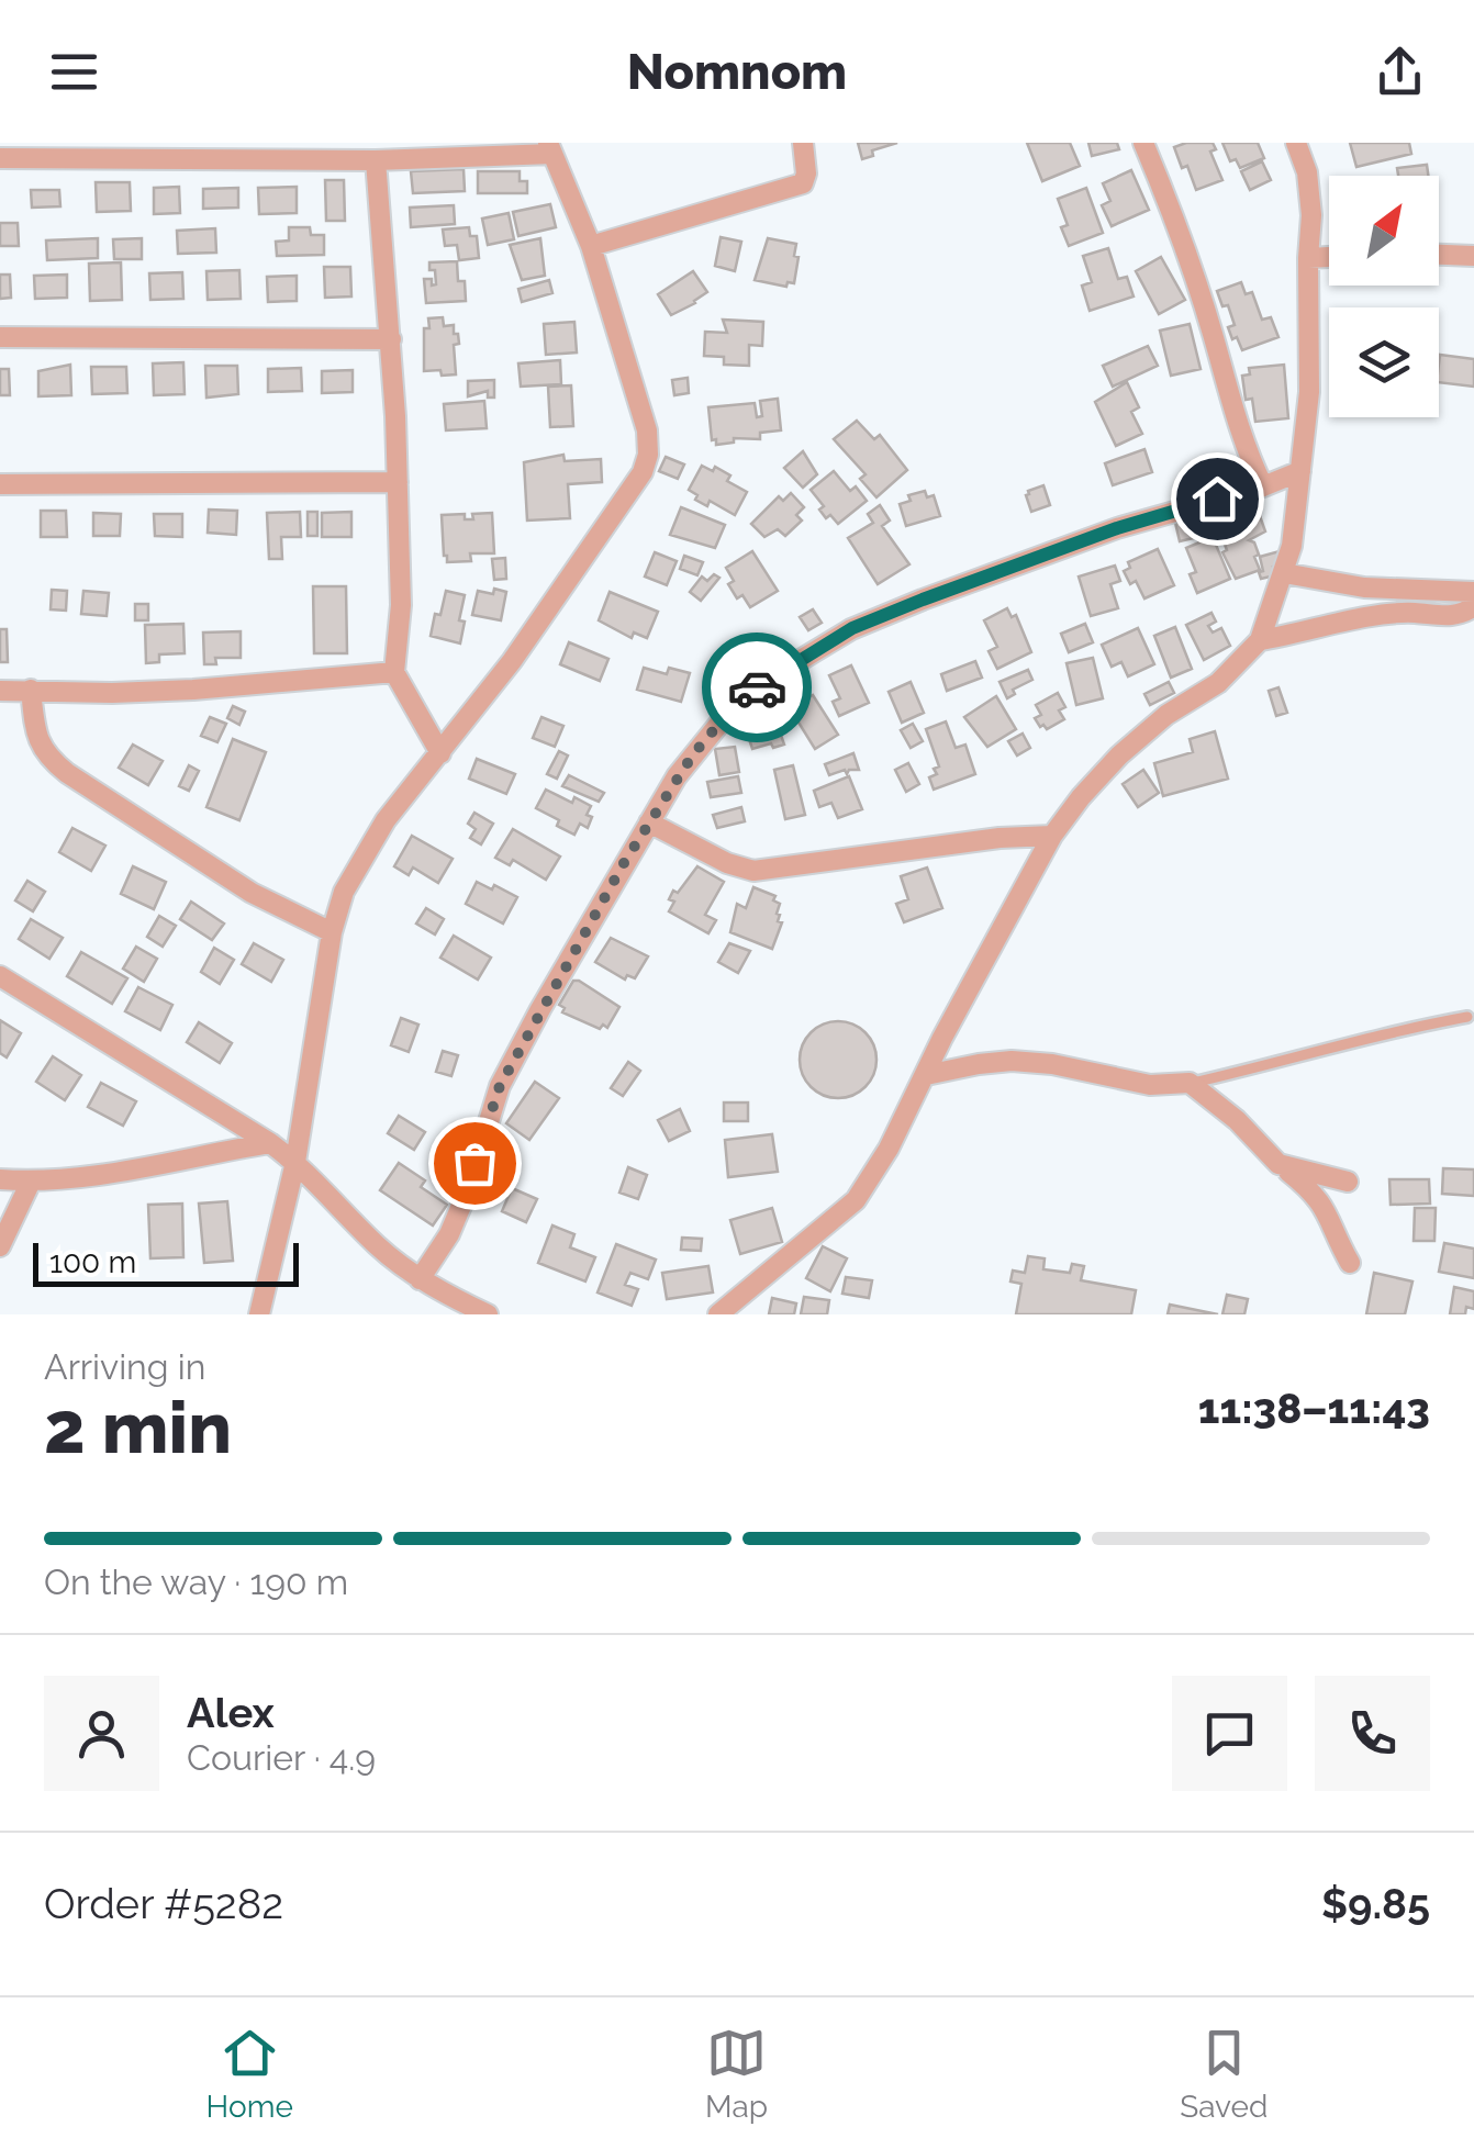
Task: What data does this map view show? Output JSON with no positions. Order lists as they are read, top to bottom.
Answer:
{
  "scale_bar": "100 m",
  "north": "top right",
  "page": {
    "header": "Nomnom",
    "scale": "100 m",
    "heading": ["2 min", "Arriving in", "11:38–11:43"],
    "panel": [
      "Alex",
      "Courier · 4.9",
      "Order #5282",
      "$9.85"
    ],
    "bar": "On the way · 190 m",
    "tabs": ["Home", "Map", "Saved"]
  }
}
